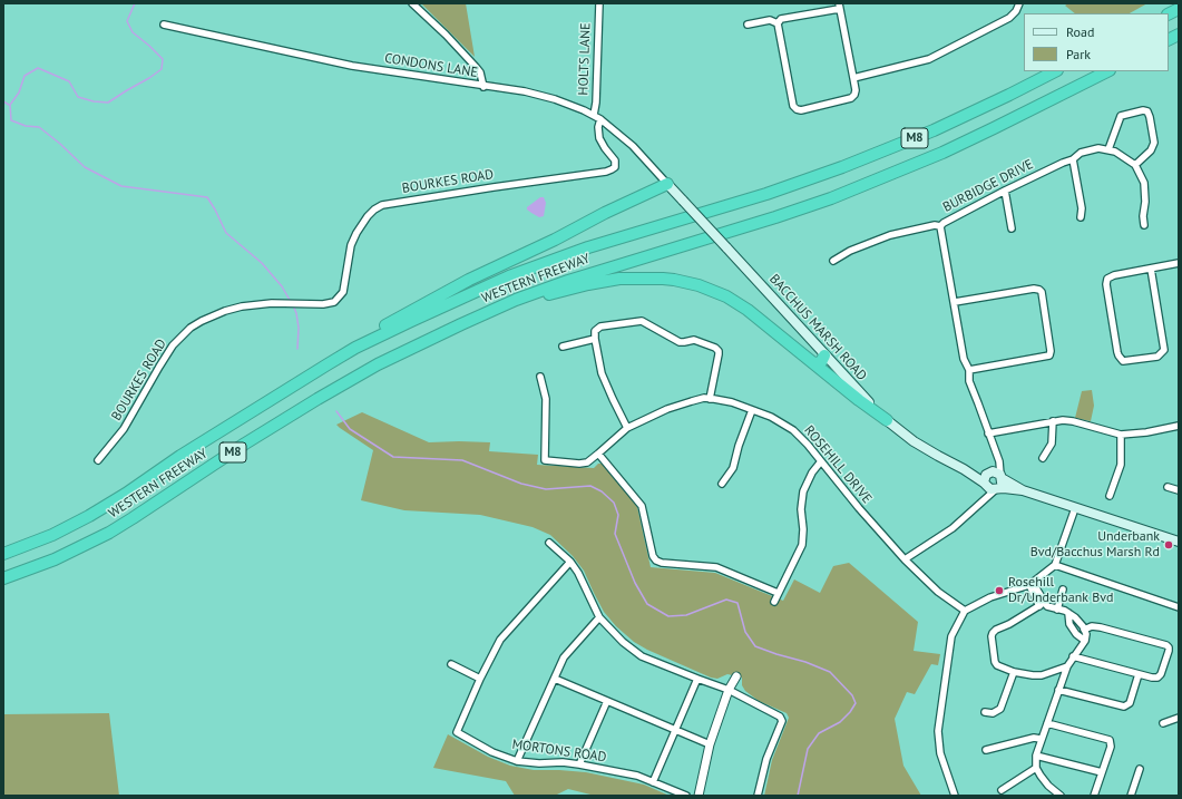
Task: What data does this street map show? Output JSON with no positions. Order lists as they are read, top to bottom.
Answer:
{
  "streets": {
    "highway": ["M8", "WESTERN FREEWAY"],
    "main road": ["BACCHUS MARSH ROAD"],
    "street": [
      "HOLTS LANE",
      "CONDONS LANE",
      "BOURKES ROAD",
      "BURBIDGE DRIVE",
      "ROSEHILL DRIVE",
      "MORTONS ROAD"
    ]
  },
  "crossings": [
    ["HOLTS LANE", "CONDONS LANE"],
    ["CONDONS LANE", "BOURKES ROAD"],
    ["CONDONS LANE", "BACCHUS MARSH ROAD"],
    ["BURBIDGE DRIVE", "BACCHUS MARSH ROAD"]
  ],
  "places": ["Underbank Bvd/Bacchus Marsh Rd", "Rosehill Dr/Underbank Bvd"],
  "legend": ["Road", "Park"]
}
